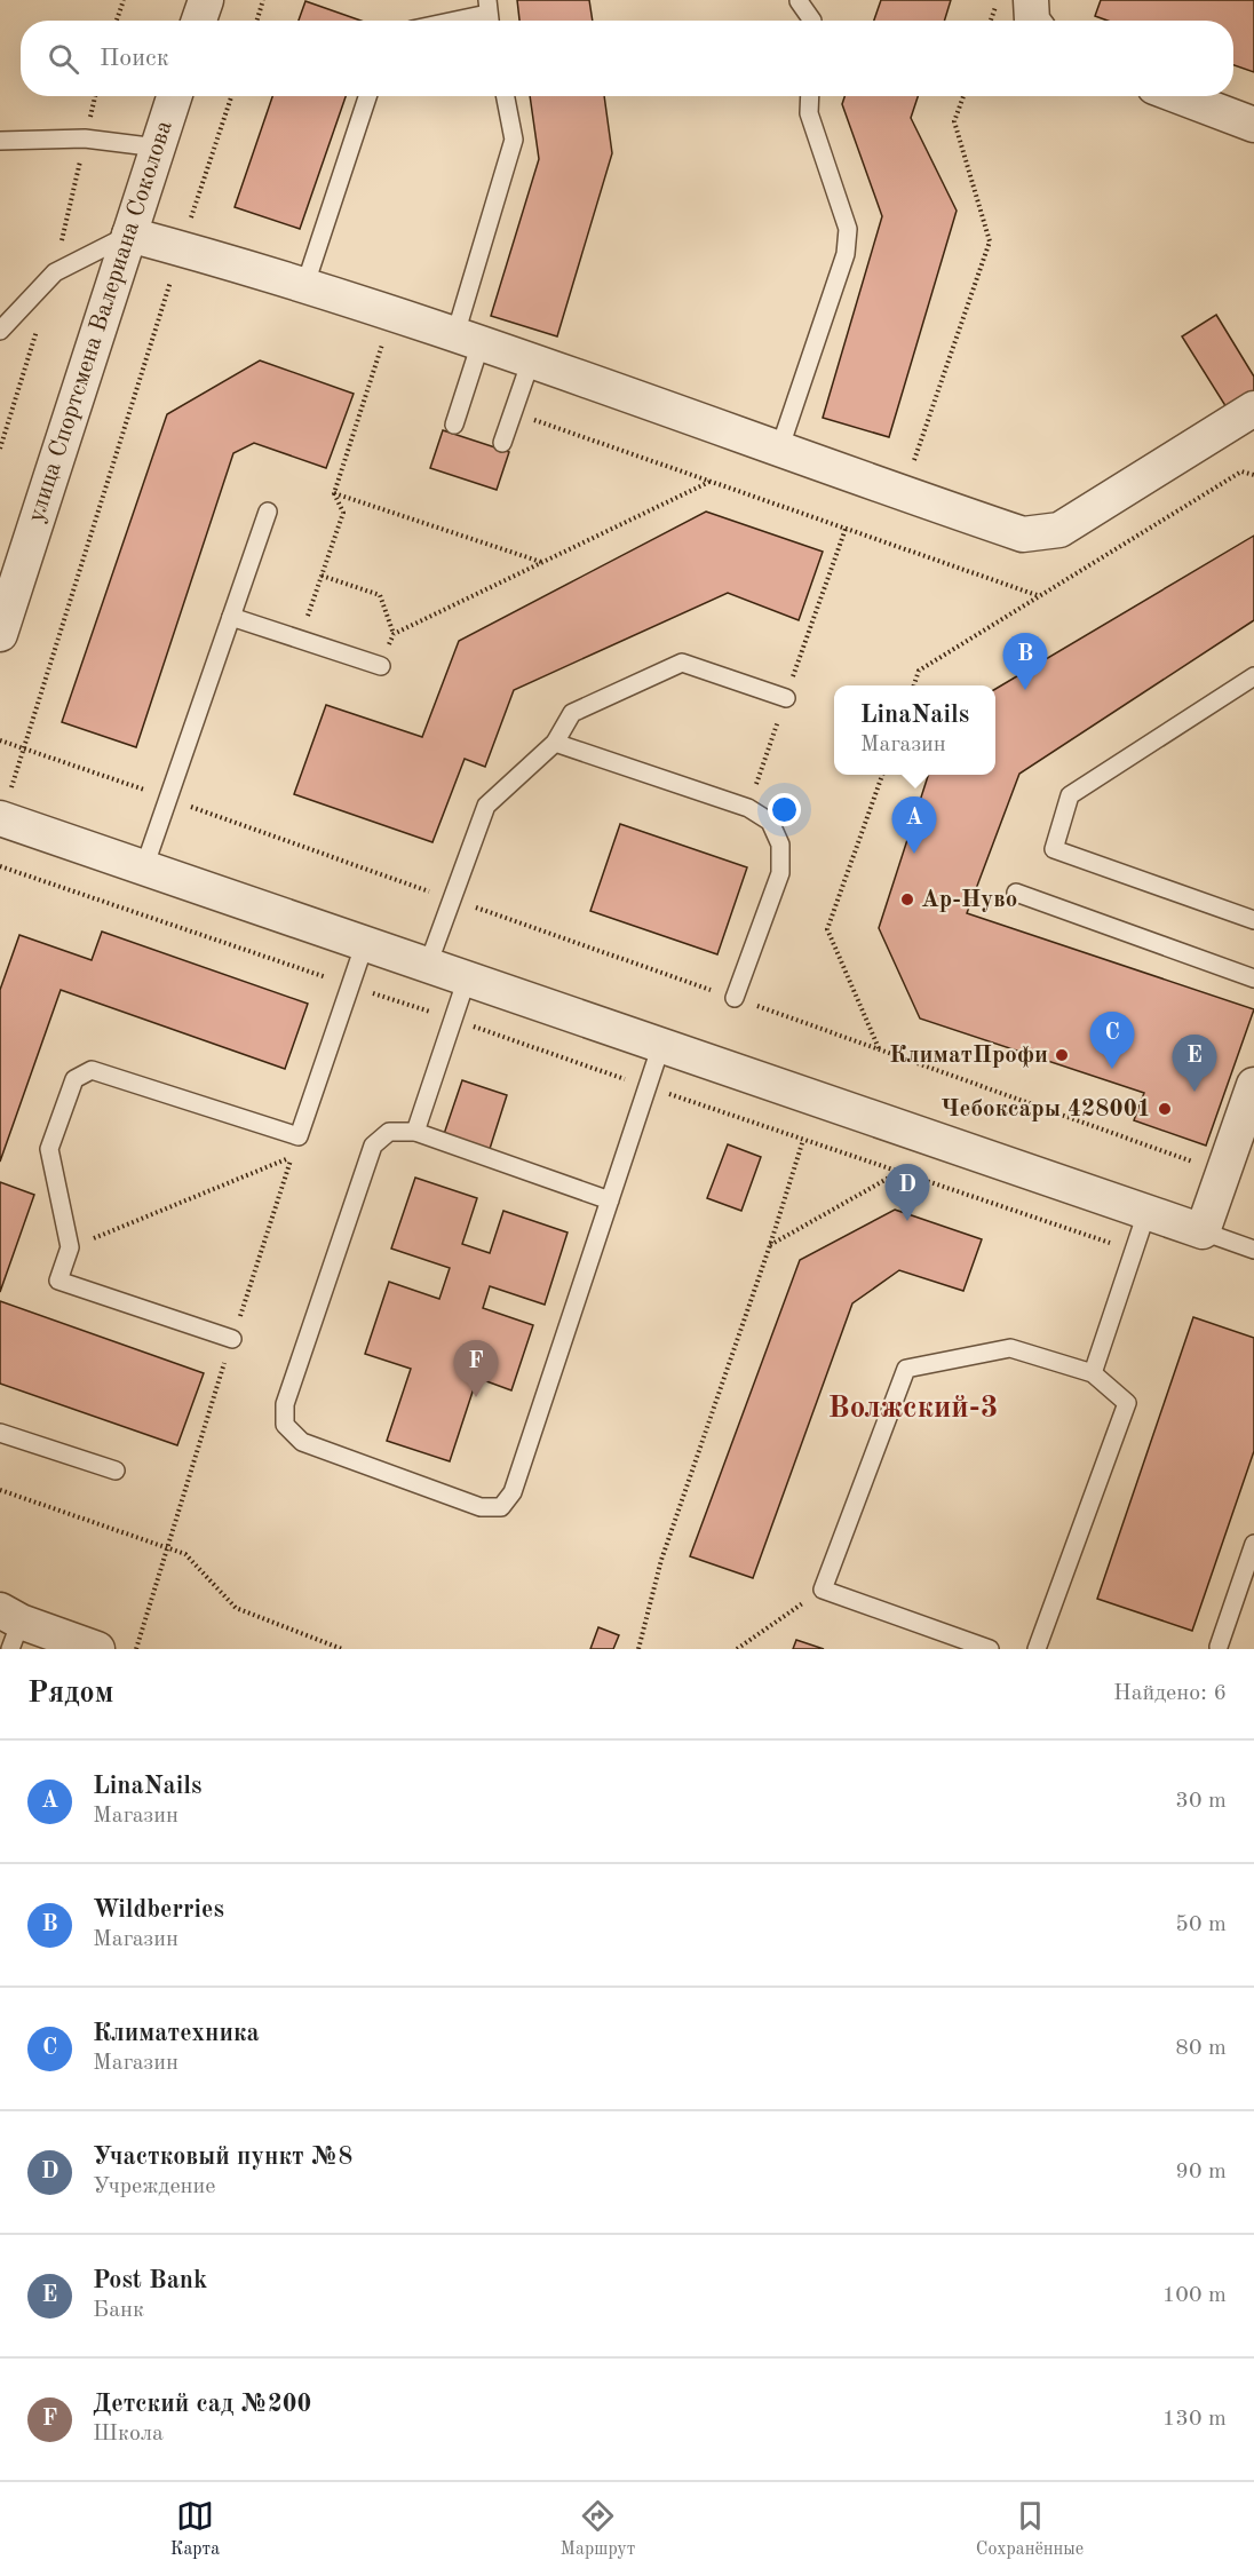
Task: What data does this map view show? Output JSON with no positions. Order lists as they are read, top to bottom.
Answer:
{
  "streets": {
    "street": ["улица Спортсмена Валериана Соколова"]
  },
  "districts": ["Волжский-3"],
  "places": ["Ар-Нуво", "КлиматПрофи", "Чебоксары 428001"],
  "page": {
    "search": "Поиск",
    "pins": [
      "B",
      "A",
      "C",
      "E",
      "D",
      "F"
    ],
    "popup": ["LinaNails", "Магазин"],
    "heading": ["Рядом", "Найдено: 6"],
    "list": [
      {
        "mark": "A",
        "name": "LinaNails",
        "note": "Магазин",
        "value": "30 m"
      },
      {
        "mark": "B",
        "name": "Wildberries",
        "note": "Магазин",
        "value": "50 m"
      },
      {
        "mark": "C",
        "name": "Климатехника",
        "note": "Магазин",
        "value": "80 m"
      },
      {
        "mark": "D",
        "name": "Участковый пункт №8",
        "note": "Учреждение",
        "value": "90 m"
      },
      {
        "mark": "E",
        "name": "Post Bank",
        "note": "Банк",
        "value": "100 m"
      },
      {
        "mark": "F",
        "name": "Детский сад №200",
        "note": "Школа",
        "value": "130 m"
      }
    ],
    "nav": ["Карта", "Маршрут", "Сохранённые"]
  }
}
